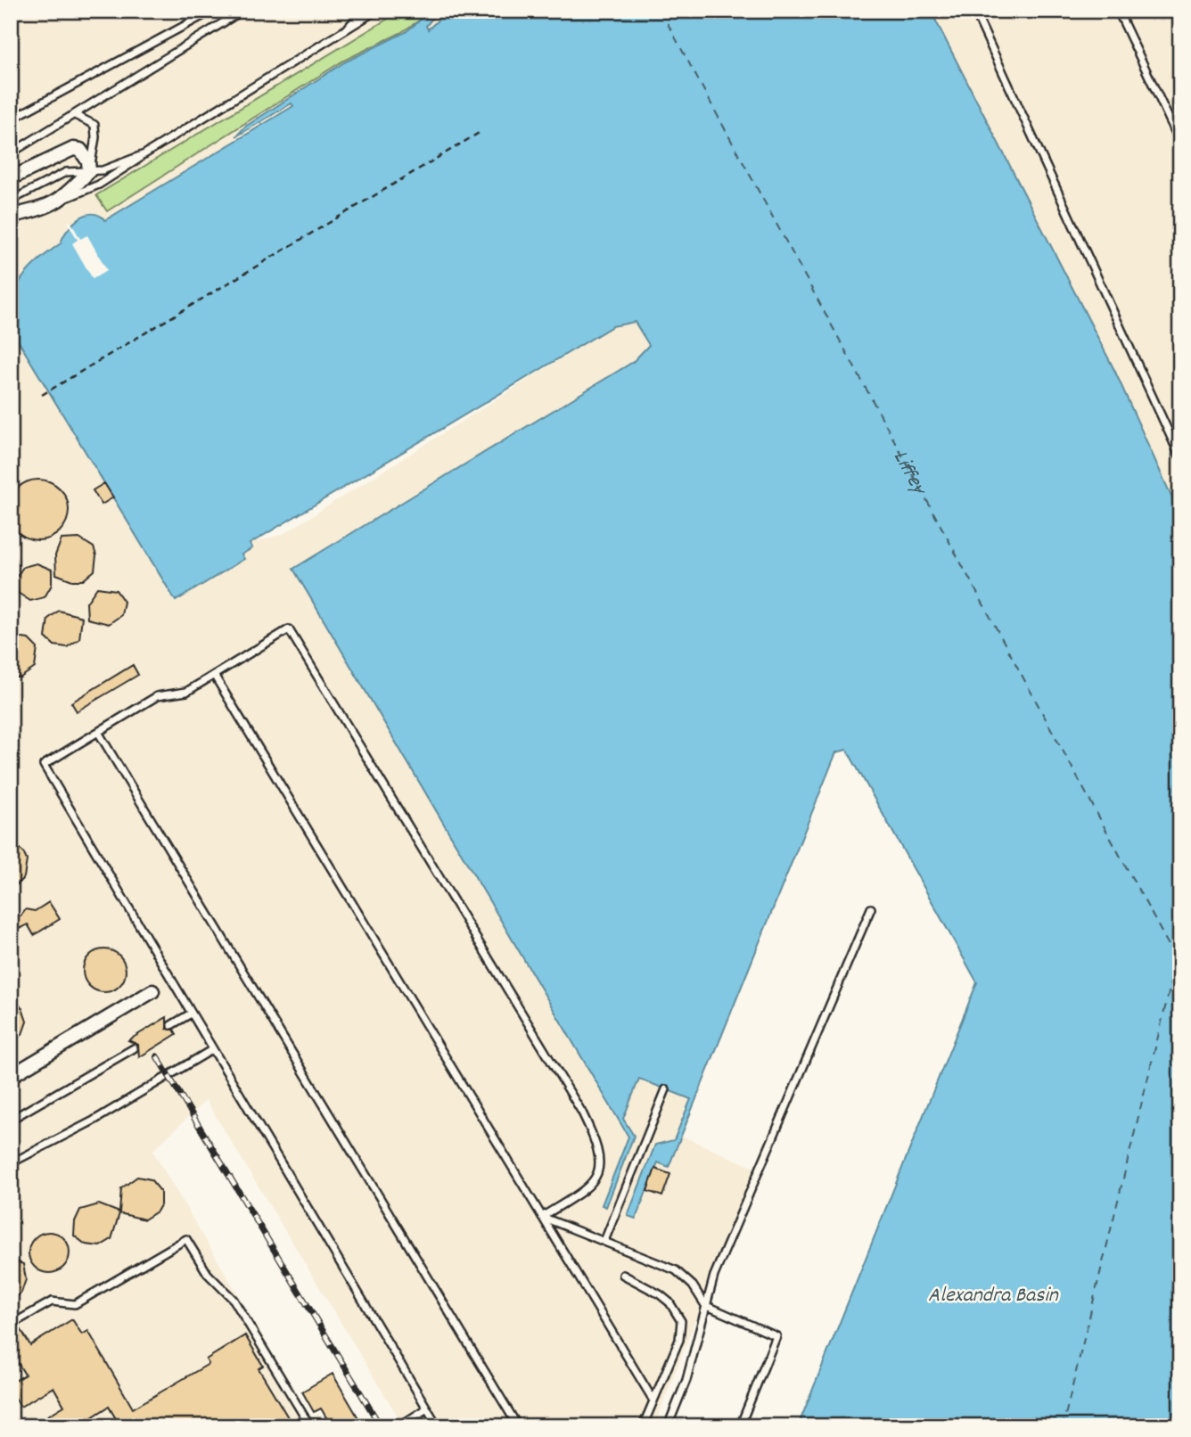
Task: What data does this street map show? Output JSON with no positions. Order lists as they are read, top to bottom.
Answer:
{
  "water": ["Liffey", "Alexandra Basin"]
}
